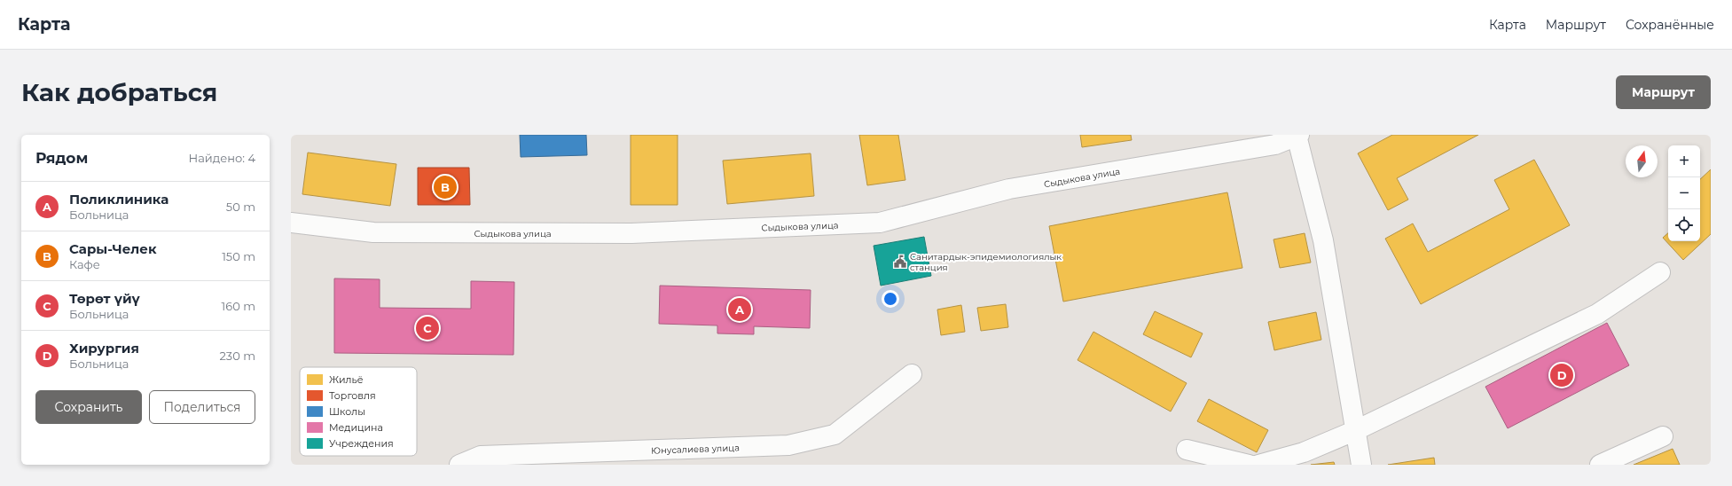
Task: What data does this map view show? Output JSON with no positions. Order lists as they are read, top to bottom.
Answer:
{
  "streets": {
    "street": ["Сыдыкова улица", "Юнусалиева улица"]
  },
  "places": {
    "public building": ["Санитардык-эпидемиологиялык станция"]
  },
  "legend": [
    "Жильё",
    "Торговля",
    "Школы",
    "Медицина",
    "Учреждения"
  ],
  "north": "top",
  "page": {
    "header": "Карта",
    "nav": ["Карта", "Маршрут", "Сохранённые"],
    "buttons": [
      "Маршрут",
      ["Сохранить", "Поделиться"]
    ],
    "title": "Как добраться",
    "heading": ["Рядом", "Найдено: 4"],
    "map_buttons": ["+", "−"],
    "pins": [
      "B",
      "A",
      "C",
      "D"
    ],
    "list": [
      {
        "mark": "A",
        "name": "Поликлиника",
        "note": "Больница",
        "value": "50 m"
      },
      {
        "mark": "B",
        "name": "Сары-Челек",
        "note": "Кафе",
        "value": "150 m"
      },
      {
        "mark": "C",
        "name": "Төрөт үйү",
        "note": "Больница",
        "value": "160 m"
      },
      {
        "mark": "D",
        "name": "Хирургия",
        "note": "Больница",
        "value": "230 m"
      }
    ]
  }
}
